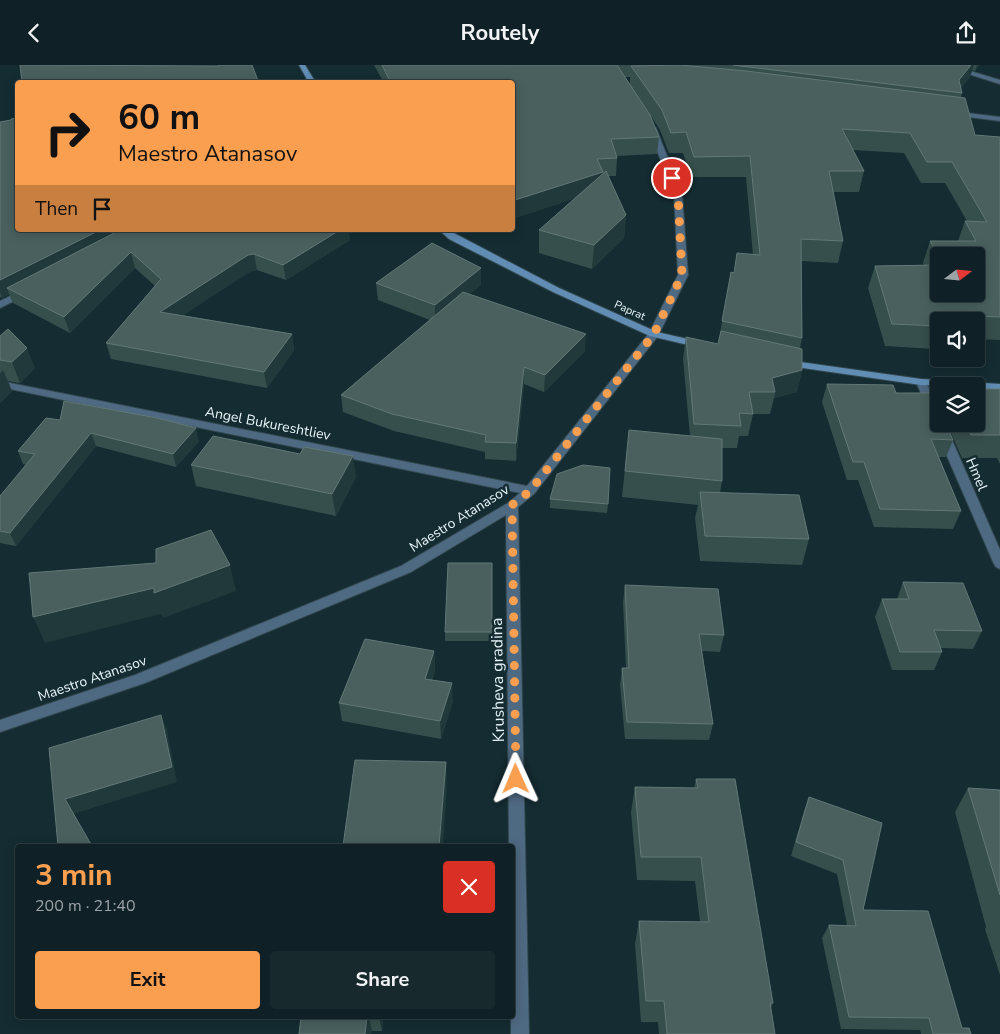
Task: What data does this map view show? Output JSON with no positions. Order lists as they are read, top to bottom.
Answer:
{
  "streets": {
    "main road": ["Paprat"],
    "street": [
      "Angel Bukureshtliev",
      "Hmel",
      "Maestro Atanasov",
      "Krusheva gradina"
    ]
  },
  "crossings": [
    ["Paprat", "Maestro Atanasov"],
    ["Angel Bukureshtliev", "Maestro Atanasov"],
    ["Maestro Atanasov", "Krusheva gradina"]
  ],
  "north": "right",
  "page": {
    "header": "Routely",
    "turn": ["60 m", "Maestro Atanasov"],
    "then": "Then",
    "heading": ["3 min", "200 m · 21:40"],
    "buttons": ["Exit", "Share"]
  }
}
